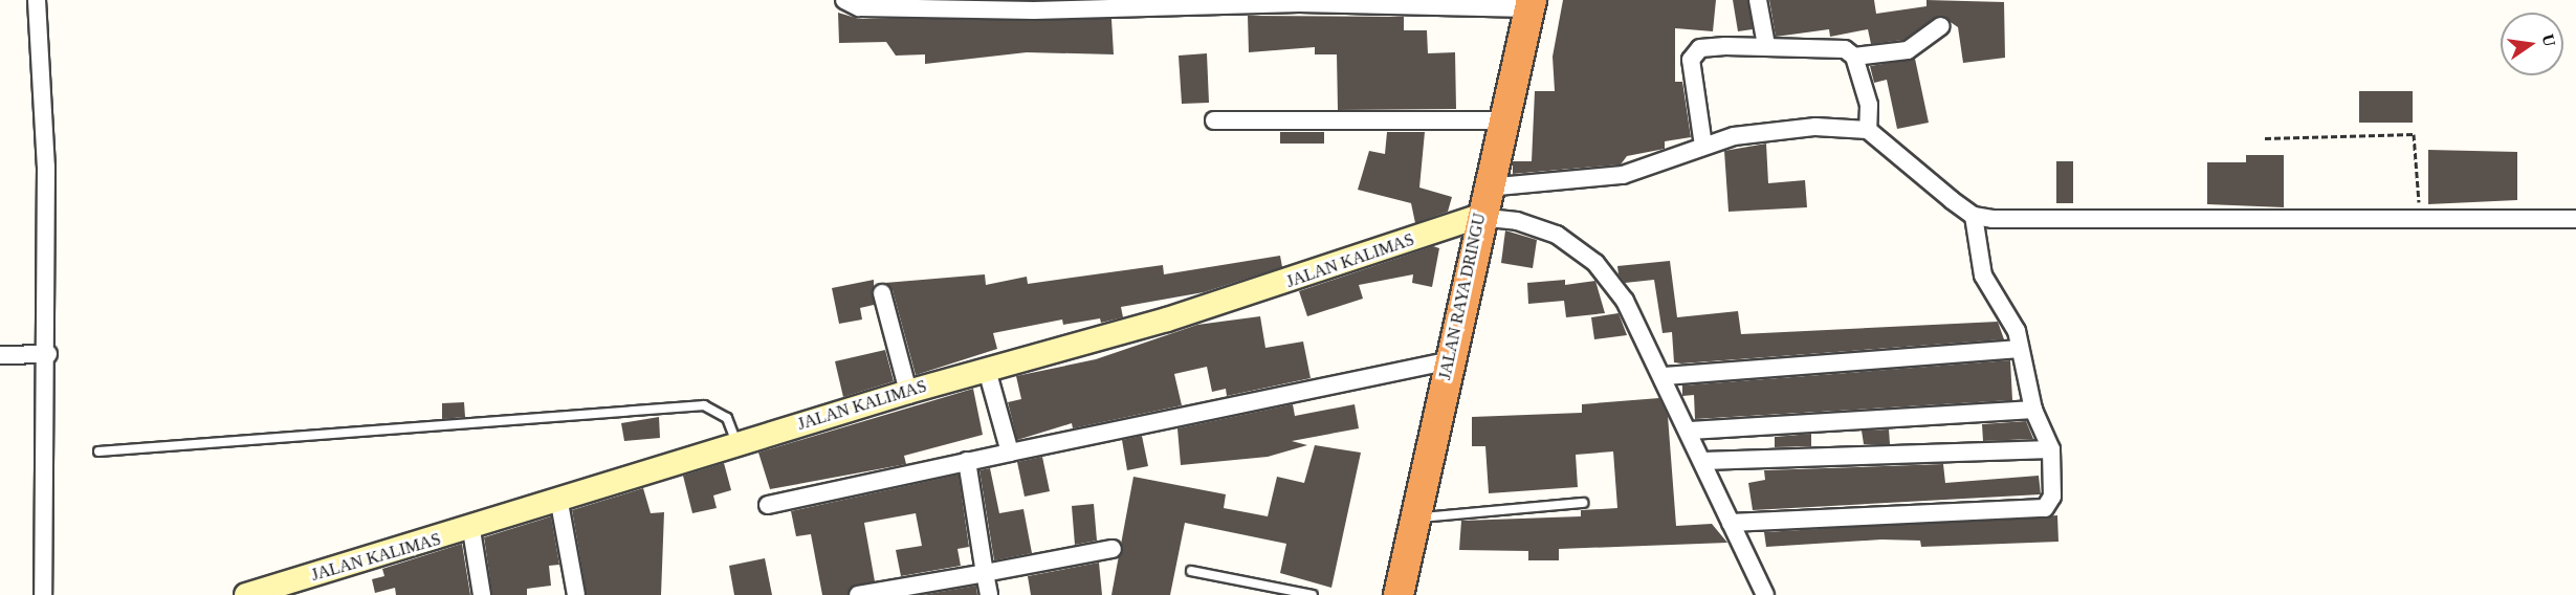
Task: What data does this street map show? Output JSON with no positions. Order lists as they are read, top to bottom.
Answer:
{
  "streets": {
    "highway": ["JALAN RAYA DRINGU"],
    "street": ["JALAN KALIMAS"]
  },
  "crossings": [
    ["JALAN KALIMAS", "JALAN RAYA DRINGU"]
  ],
  "north": "right"
}
